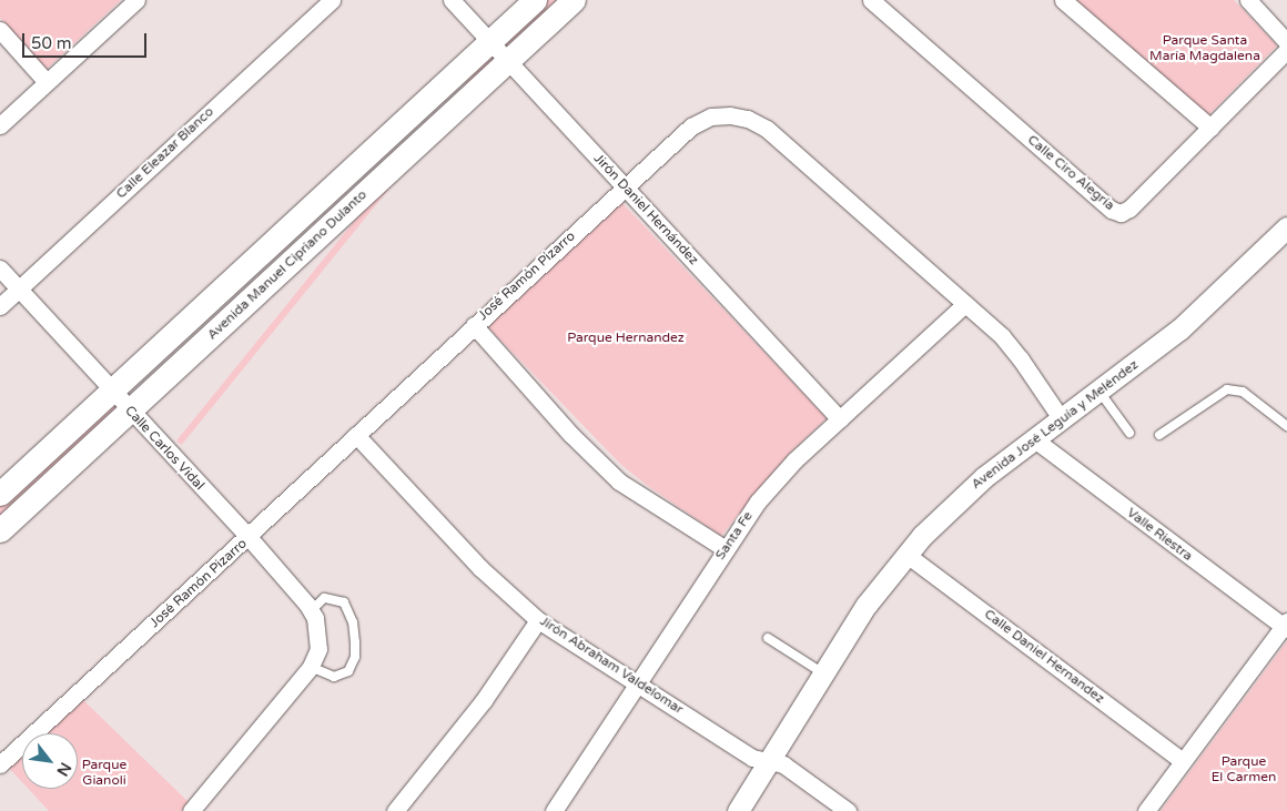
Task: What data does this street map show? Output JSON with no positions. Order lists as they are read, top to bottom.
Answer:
{
  "streets": {
    "main road": ["Avenida Manuel Cipriano Dulanto"],
    "street": [
      "Calle Eleazar Blanco",
      "Calle Ciro Alegría",
      "Jirón Daniel Hernández",
      "José Ramón Pizarro",
      "Avenida José Leguía y Meléndez",
      "Calle Carlos Vidal",
      "Valle Riestra",
      "Santa Fe",
      "Calle Daniel Hernandez",
      "Jirón Abraham Valdelomar"
    ]
  },
  "crossings": [
    ["Calle Eleazar Blanco", "Calle Carlos Vidal"],
    ["Jirón Daniel Hernández", "Avenida Manuel Cipriano Dulanto"],
    ["Jirón Daniel Hernández", "José Ramón Pizarro"],
    ["Jirón Daniel Hernández", "Santa Fe"],
    ["Avenida Manuel Cipriano Dulanto", "Calle Carlos Vidal"],
    ["José Ramón Pizarro", "Avenida José Leguía y Meléndez"],
    ["José Ramón Pizarro", "Calle Carlos Vidal"],
    ["José Ramón Pizarro", "Santa Fe"],
    ["José Ramón Pizarro", "Jirón Abraham Valdelomar"],
    ["Avenida José Leguía y Meléndez", "Valle Riestra"],
    ["Avenida José Leguía y Meléndez", "Calle Daniel Hernandez"],
    ["Avenida José Leguía y Meléndez", "Jirón Abraham Valdelomar"],
    ["Santa Fe", "Jirón Abraham Valdelomar"]
  ],
  "parks": [
    "Parque Santa María Magdalena",
    "Parque Hernandez",
    "Parque El Carmen",
    "Parque Gianoli"
  ],
  "scale_bar": "50 m",
  "north": "bottom right"
}
